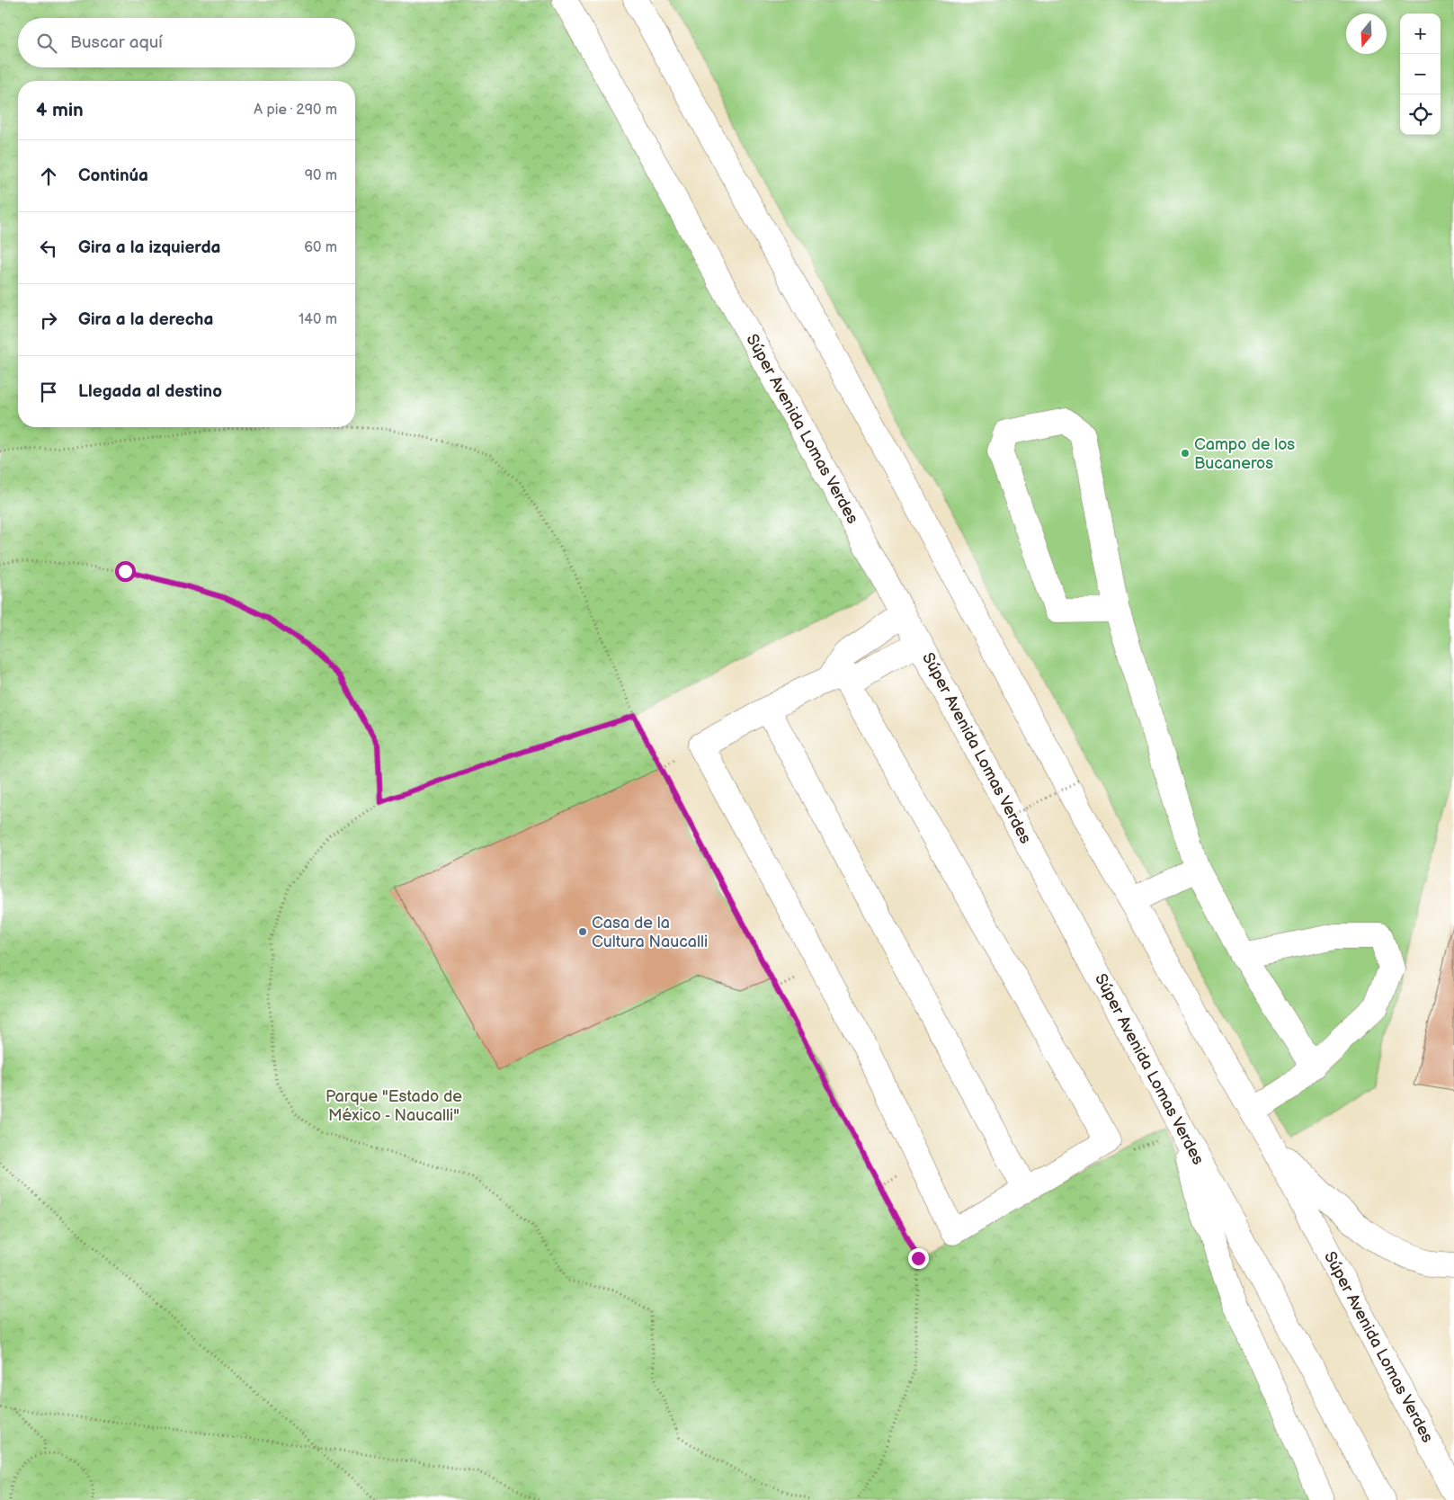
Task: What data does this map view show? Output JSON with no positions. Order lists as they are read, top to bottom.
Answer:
{
  "streets": {
    "main road": ["Súper Avenida Lomas Verdes"]
  },
  "parks": ["Parque \"Estado de México - Naucalli\""],
  "places": ["Campo de los Bucaneros", "Casa de la Cultura Naucalli"],
  "north": "bottom",
  "page": {
    "map_buttons": ["+", "−"],
    "search": "Buscar aquí",
    "heading": ["4 min", "A pie · 290 m"],
    "list": [
      ["Continúa", "90 m"],
      ["Gira a la izquierda", "60 m"],
      ["Gira a la derecha", "140 m"],
      "Llegada al destino"
    ]
  }
}
